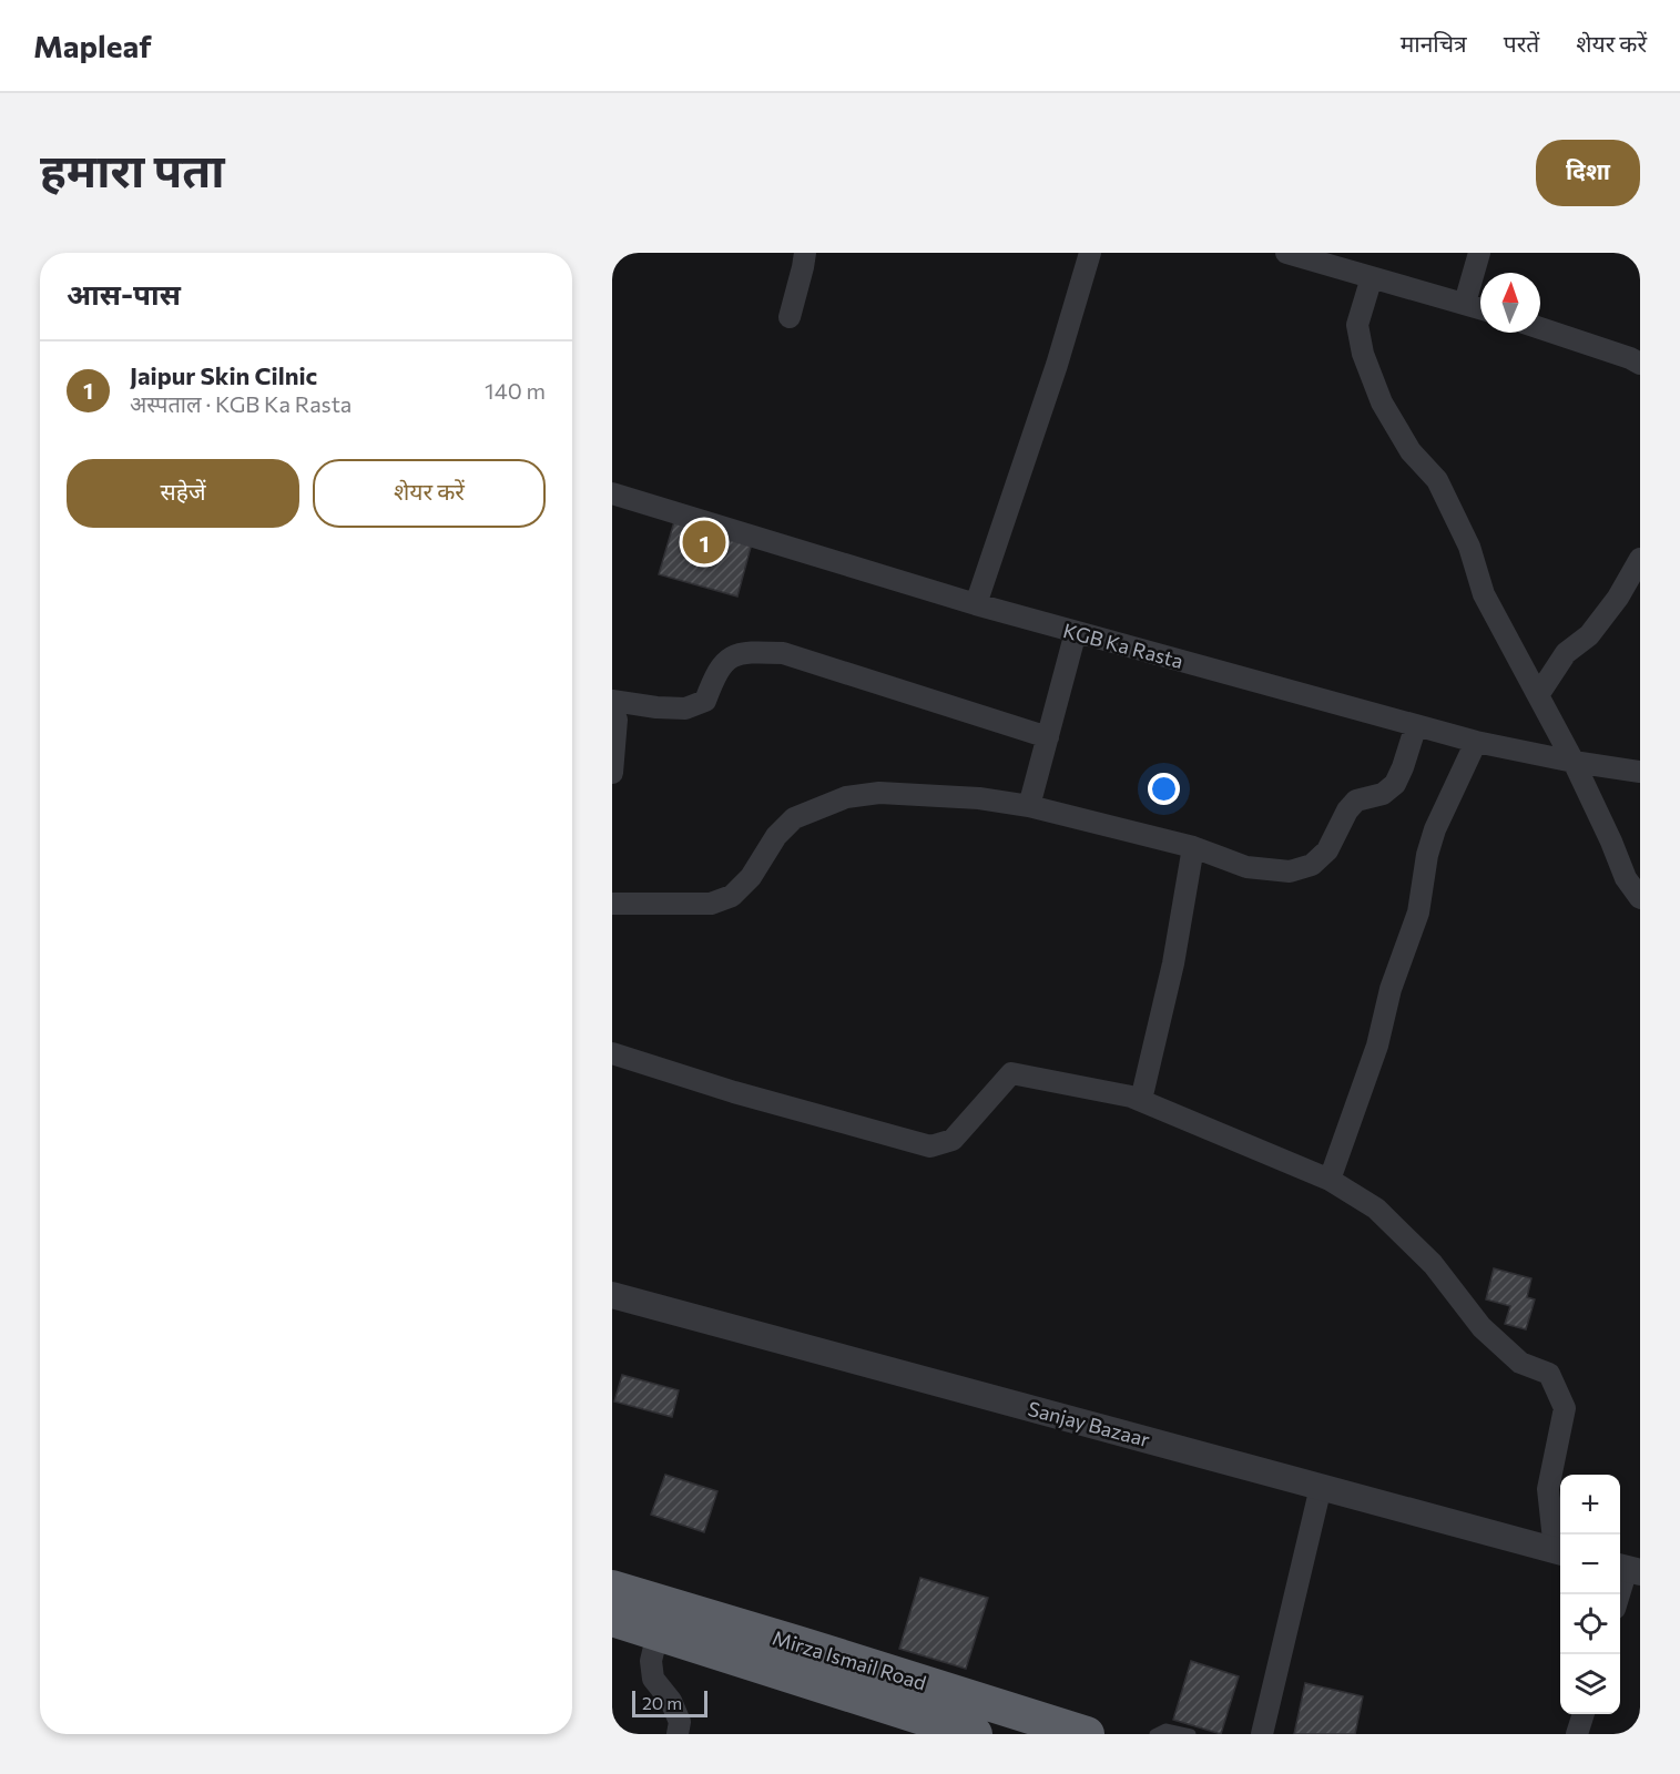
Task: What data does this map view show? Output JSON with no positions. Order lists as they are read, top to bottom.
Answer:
{
  "streets": {
    "highway": ["Mirza Ismail Road"],
    "street": ["KGB Ka Rasta", "Sanjay Bazaar"]
  },
  "scale_bar": "20 m",
  "north": "top",
  "page": {
    "header": "Mapleaf",
    "nav": ["मानचित्र", "परतें", "शेयर करें"],
    "title": "हमारा पता",
    "buttons": [
      "दिशा",
      ["सहेजें", "शेयर करें"]
    ],
    "heading": "आस-पास",
    "list": [
      {
        "mark": "1",
        "name": "Jaipur Skin Cilnic",
        "note": "अस्पताल · KGB Ka Rasta",
        "value": "140 m"
      }
    ],
    "pins": "1",
    "map_buttons": ["+", "−"],
    "scale": "20 m"
  }
}
